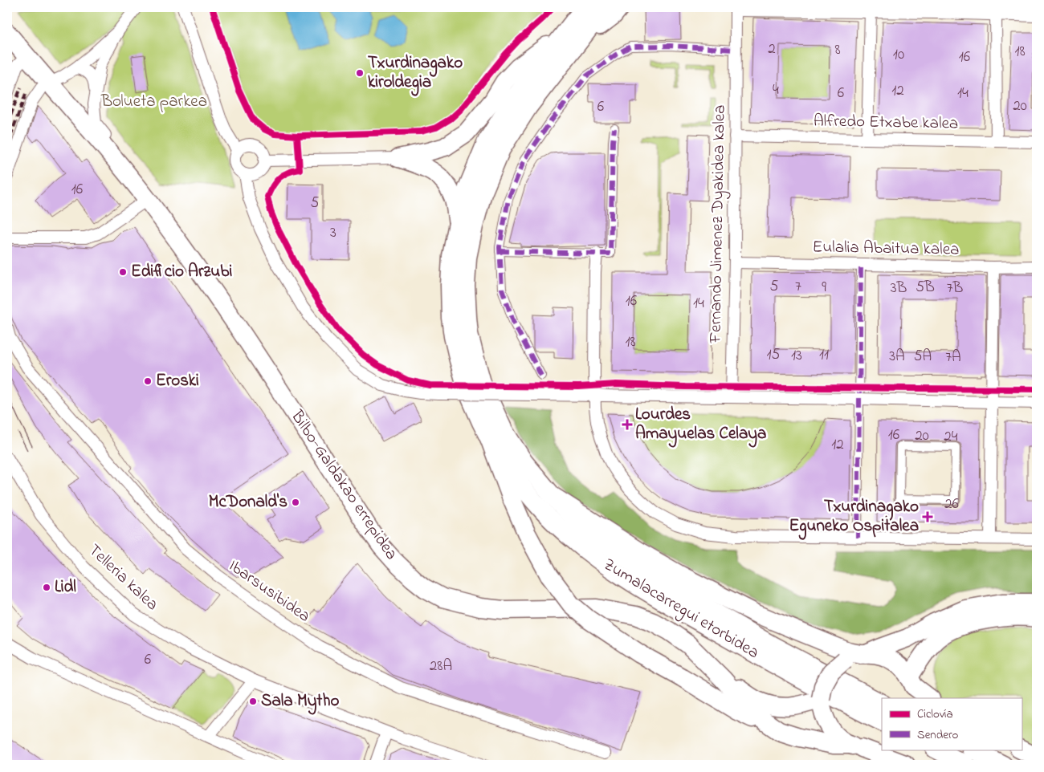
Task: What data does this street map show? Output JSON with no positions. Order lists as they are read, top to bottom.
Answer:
{
  "streets": {
    "main road": ["Bilbo-Galdakao errepidea", "Zumalacarregui etorbidea"],
    "street": [
      "Alfredo Etxabe kalea",
      "Fernando Jimenez Dyakidea kalea",
      "Eulalia Abaitua kalea",
      "Telleria kalea",
      "Ibarsusibidea"
    ]
  },
  "crossings": [
    ["Alfredo Etxabe kalea", "Fernando Jimenez Dyakidea kalea"],
    ["Fernando Jimenez Dyakidea kalea", "Eulalia Abaitua kalea"]
  ],
  "parks": ["Bolueta parkea"],
  "places": {
    "other": [
      "Txurdinagako kiroldegia",
      "Edificio Arzubi",
      "Eroski",
      "McDonald's",
      "Lidl",
      "Sala Mytho"
    ],
    "health": ["Lourdes Amayuelas Celaya", "Txurdinagako Eguneko Ospitalea"]
  },
  "house_numbers": [
    "2",
    "8",
    "18",
    "10",
    "16",
    "4",
    "12",
    "6",
    "14",
    "20",
    "6",
    "16",
    "5",
    "3",
    "5",
    "7",
    "9",
    "5B",
    "3B",
    "7B",
    "16",
    "14",
    "18",
    "15",
    "11",
    "13",
    "3A",
    "5A",
    "7A",
    "16",
    "20",
    "24",
    "12",
    "26",
    "6",
    "28A"
  ],
  "legend": ["Ciclovía", "Sendero"]
}
